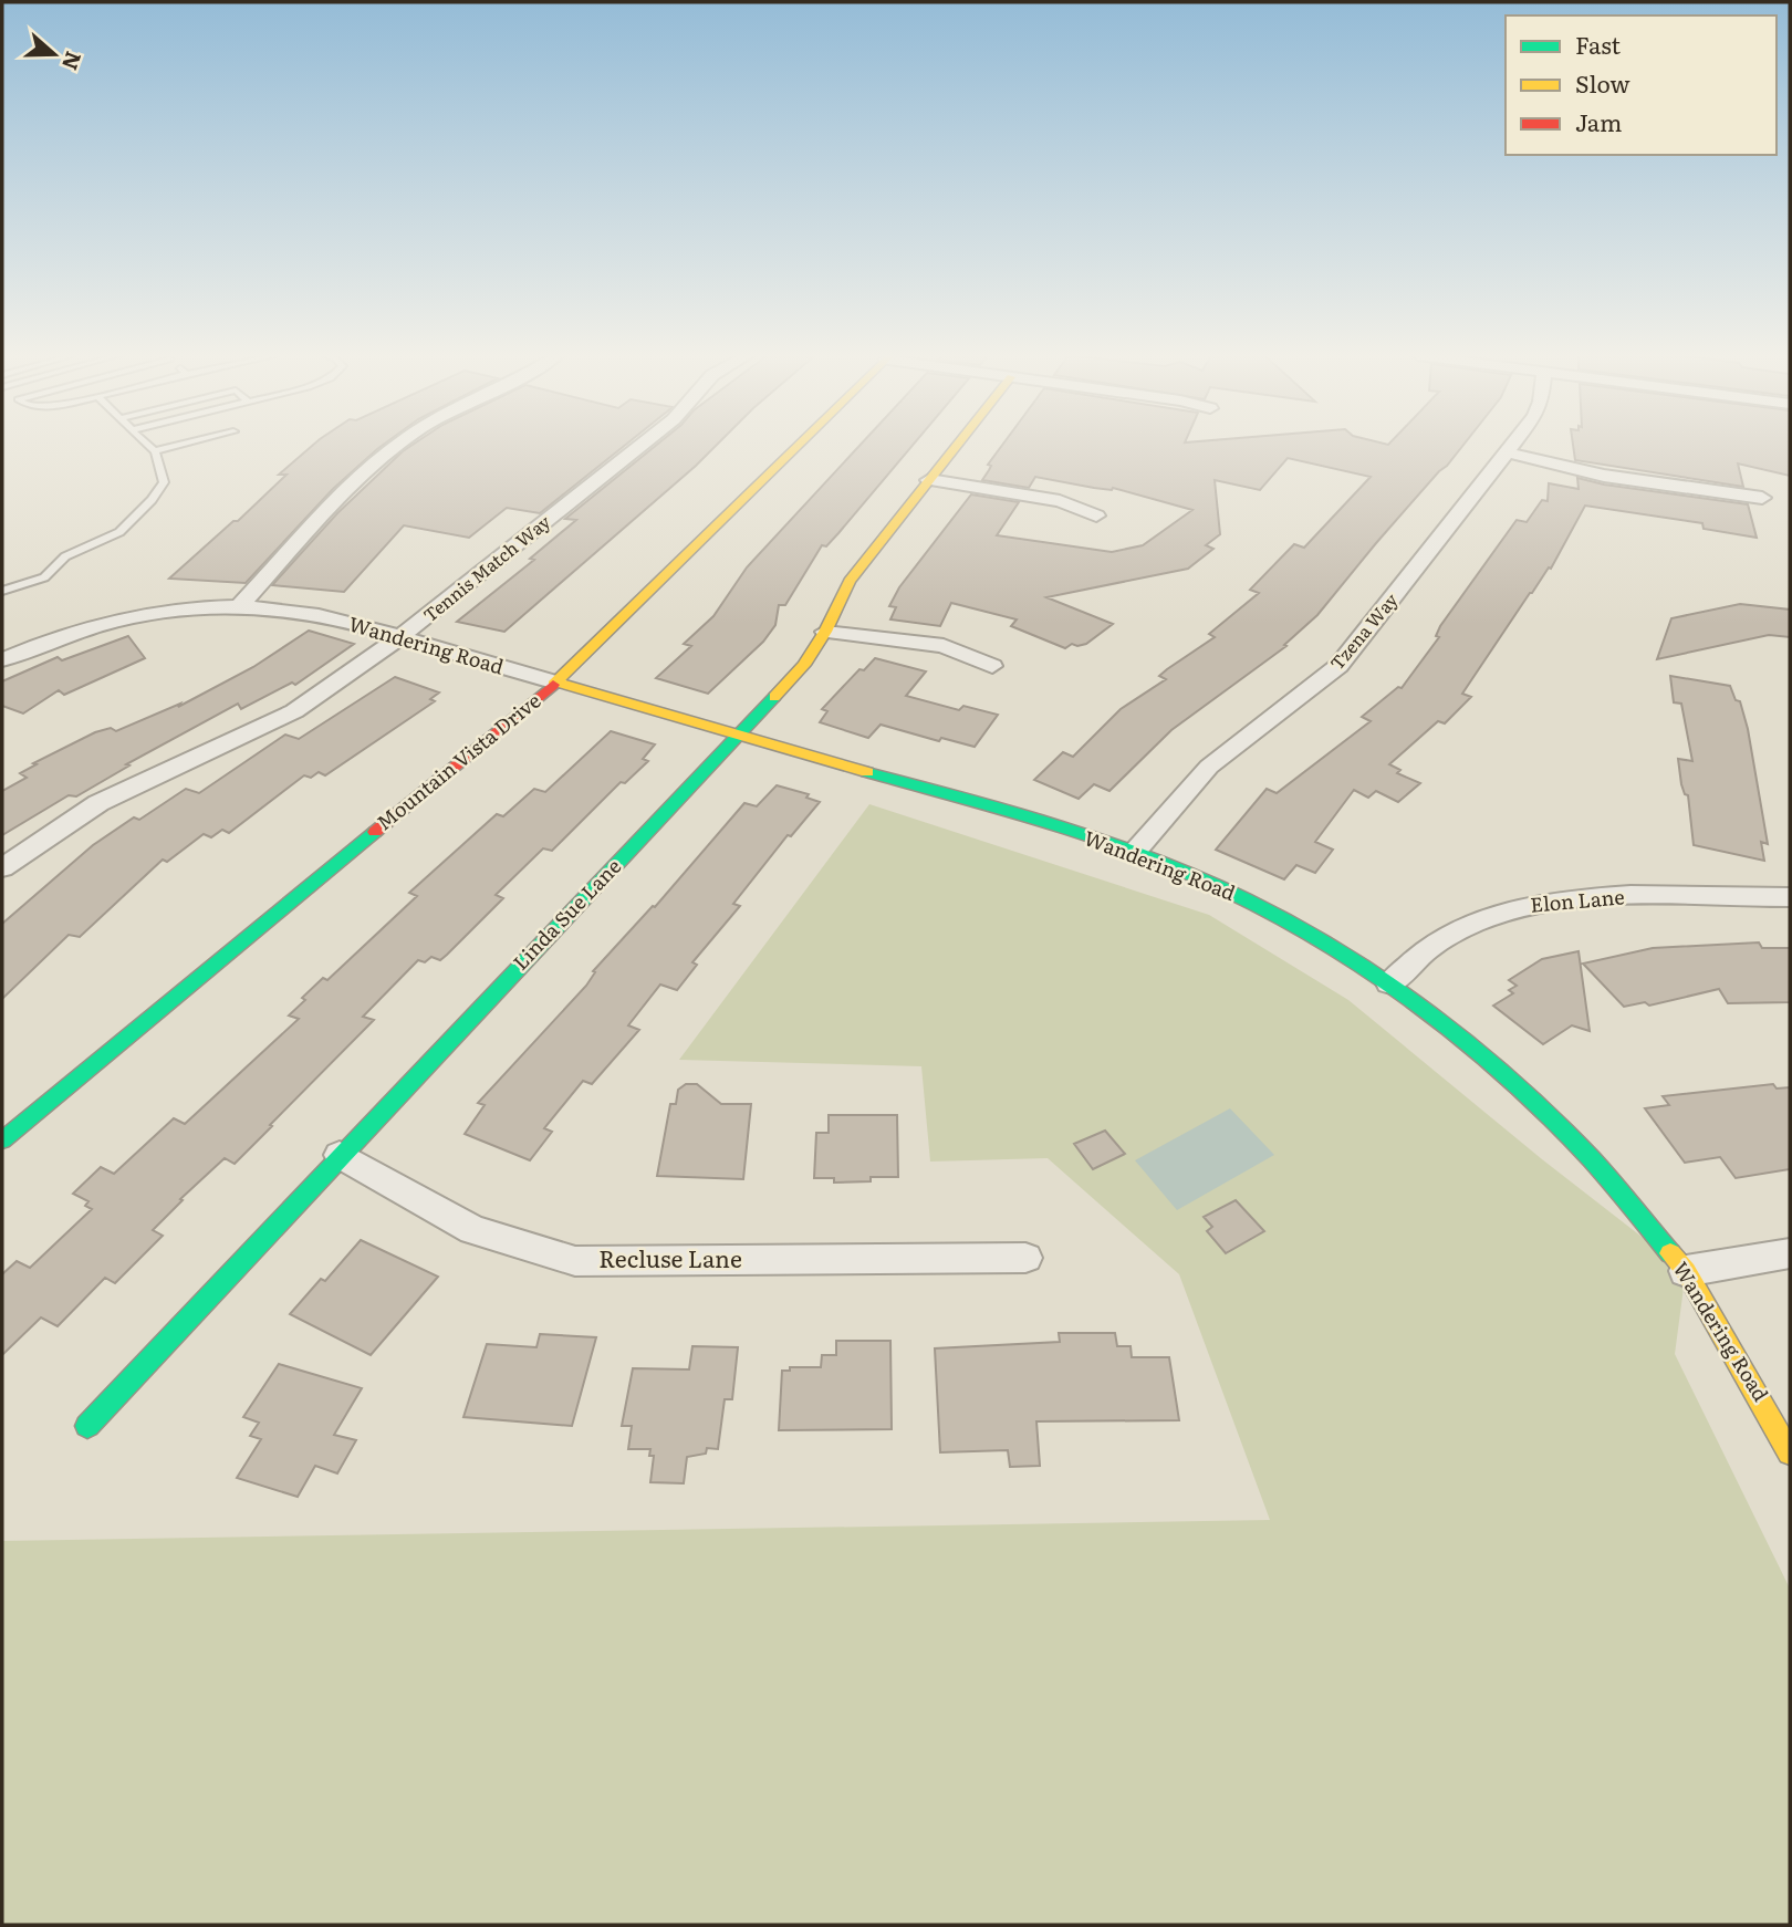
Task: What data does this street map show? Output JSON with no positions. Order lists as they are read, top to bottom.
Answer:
{
  "streets": {
    "street": [
      "Tennis Match Way",
      "Tzena Way",
      "Wandering Road",
      "Mountain Vista Drive",
      "Elon Lane",
      "Linda Sue Lane",
      "Recluse Lane"
    ]
  },
  "crossings": [
    ["Tennis Match Way", "Wandering Road"],
    ["Tzena Way", "Wandering Road"],
    ["Wandering Road", "Mountain Vista Drive"],
    ["Wandering Road", "Elon Lane"],
    ["Wandering Road", "Linda Sue Lane"],
    ["Linda Sue Lane", "Recluse Lane"]
  ],
  "legend": ["Fast", "Slow", "Jam"],
  "north": "right"
}
